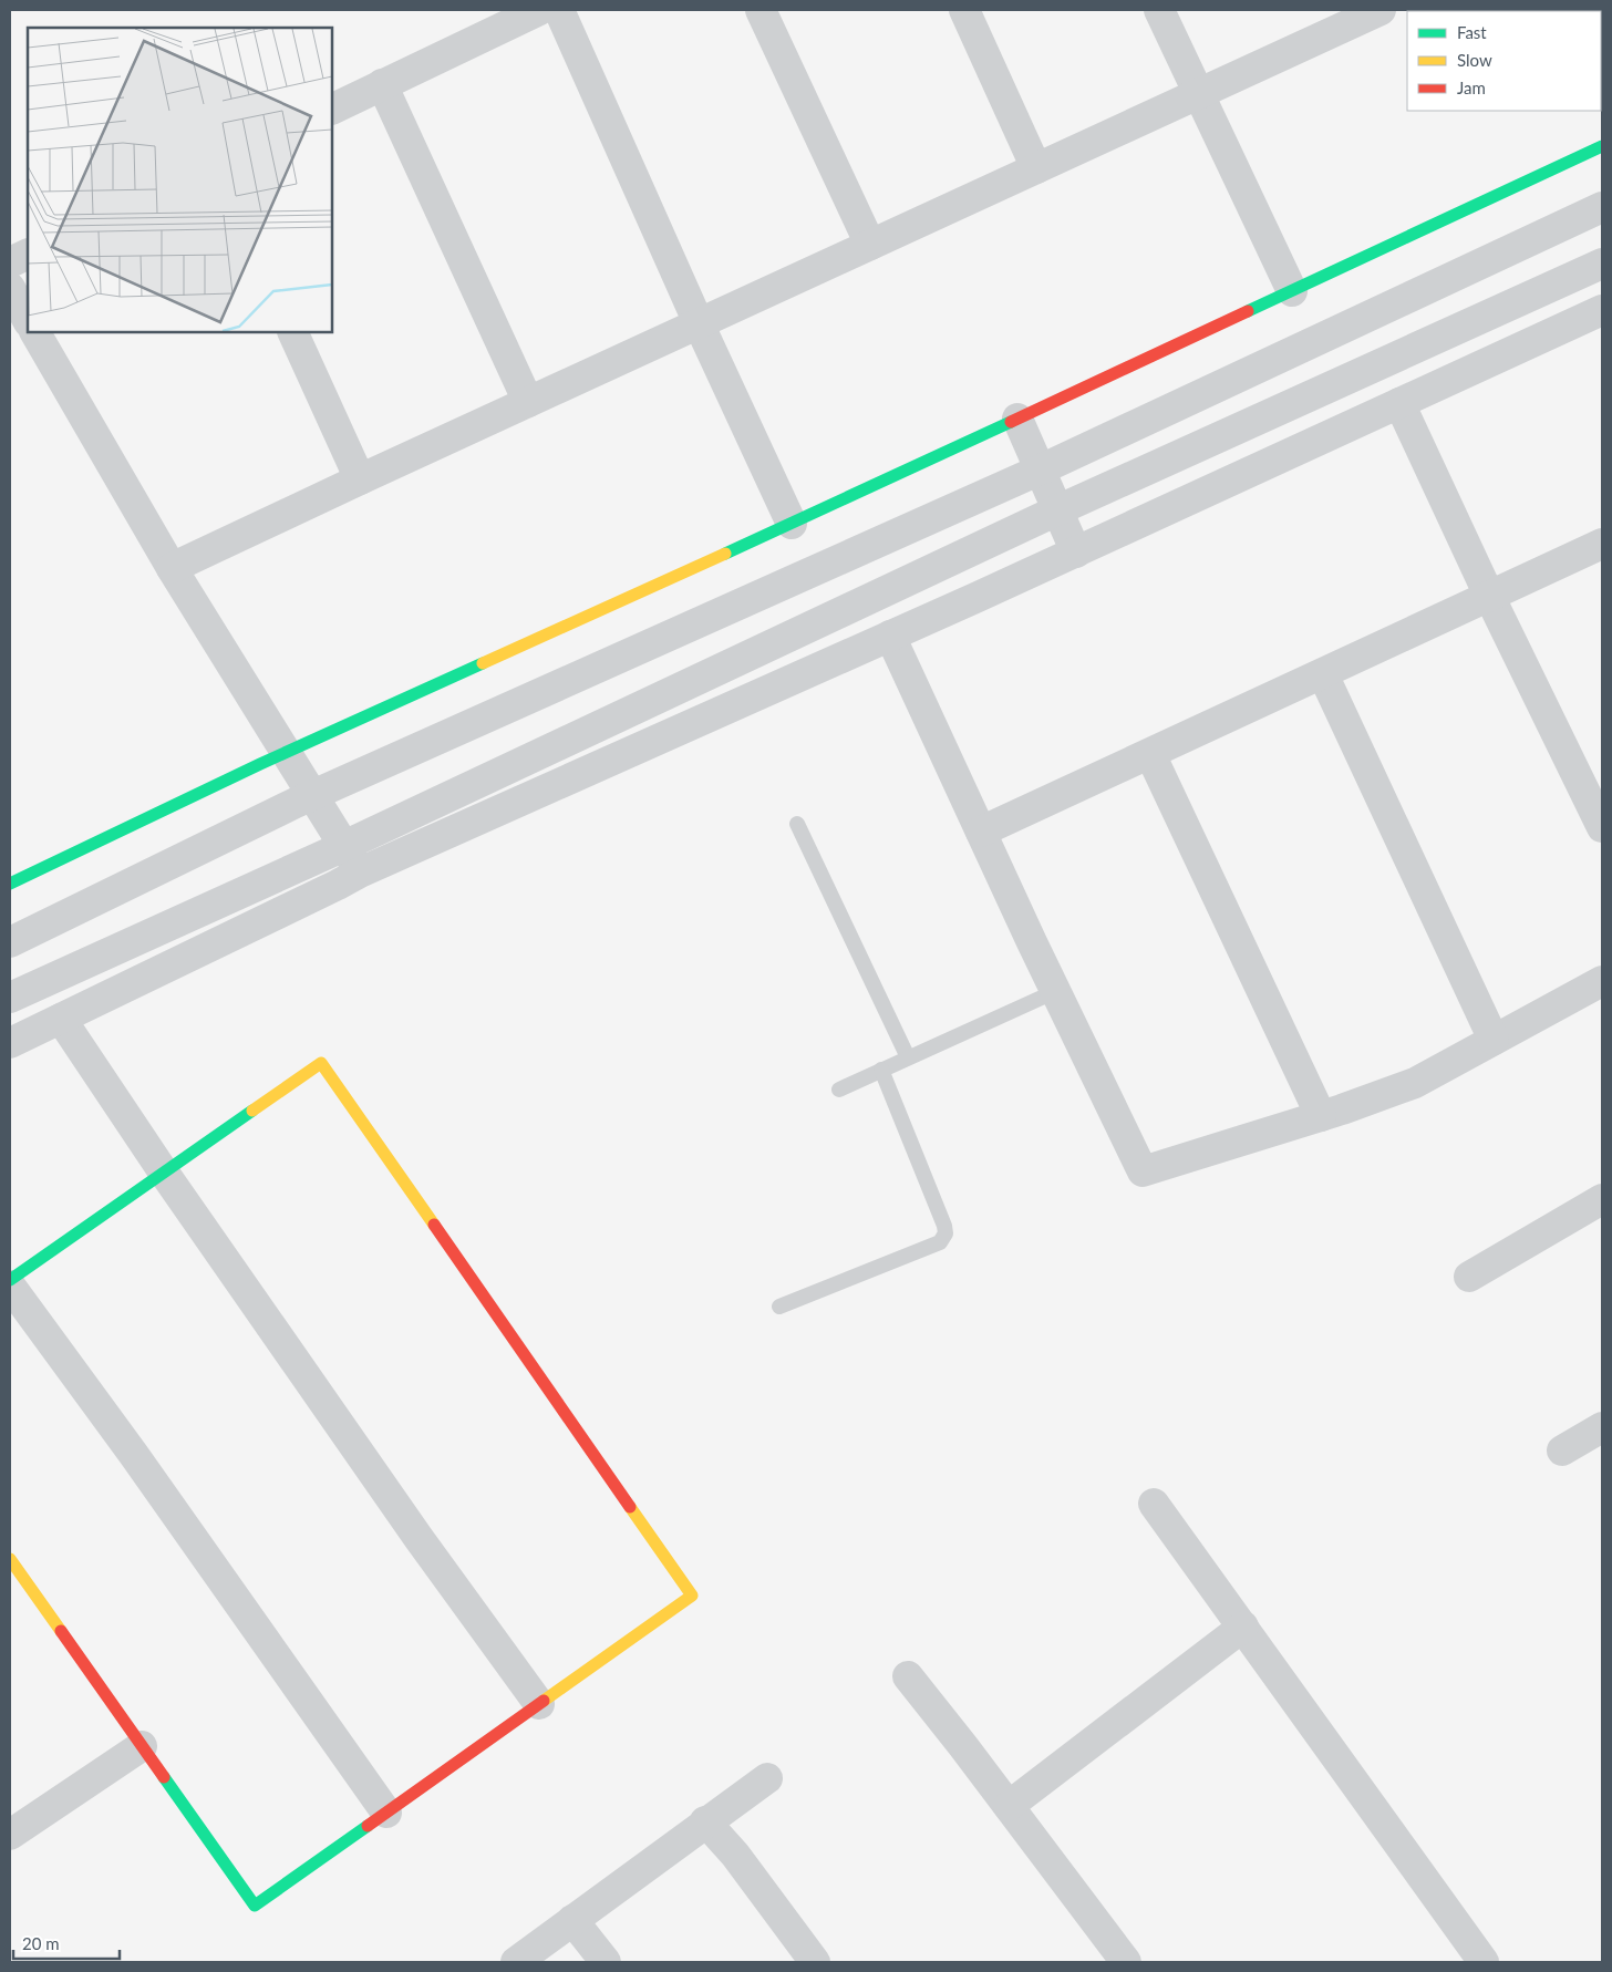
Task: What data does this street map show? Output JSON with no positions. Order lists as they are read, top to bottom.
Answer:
{
  "legend": ["Fast", "Slow", "Jam"],
  "scale_bar": "20 m"
}
